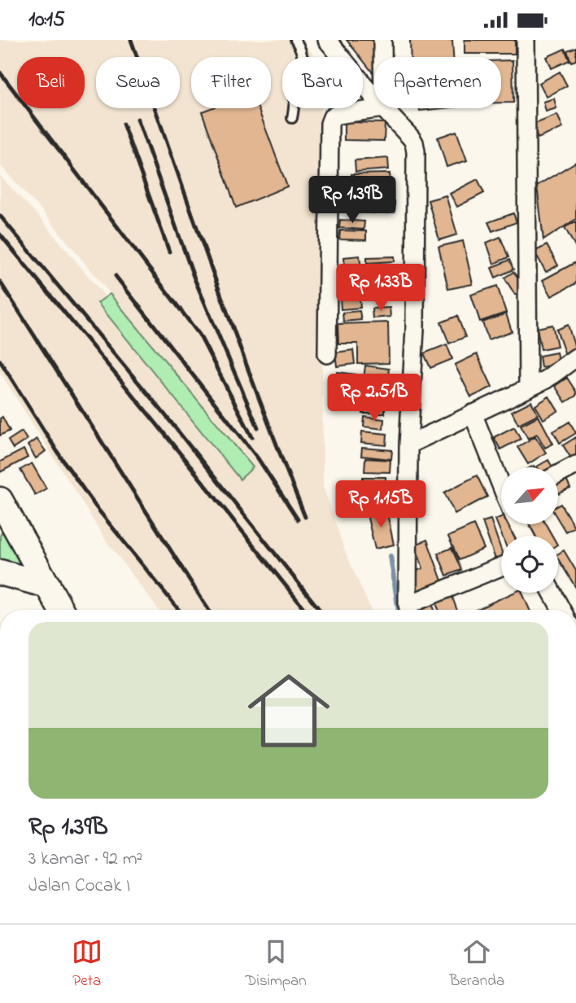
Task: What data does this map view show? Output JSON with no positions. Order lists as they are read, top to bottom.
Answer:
{
  "north": "top right",
  "page": {
    "status": "10:15",
    "chip": [
      "Beli",
      "Sewa",
      "Filter",
      "Baru",
      "Apartemen"
    ],
    "price": [
      "Rp 1.39B",
      "Rp 1.33B",
      "Rp 2.51B",
      "Rp 1.15B"
    ],
    "list": [
      {
        "name": "Rp 1.39B",
        "note": "3 kamar · 92 m² · Jalan Cocak I"
      }
    ],
    "tabs": ["Peta", "Disimpan", "Beranda"]
  }
}
